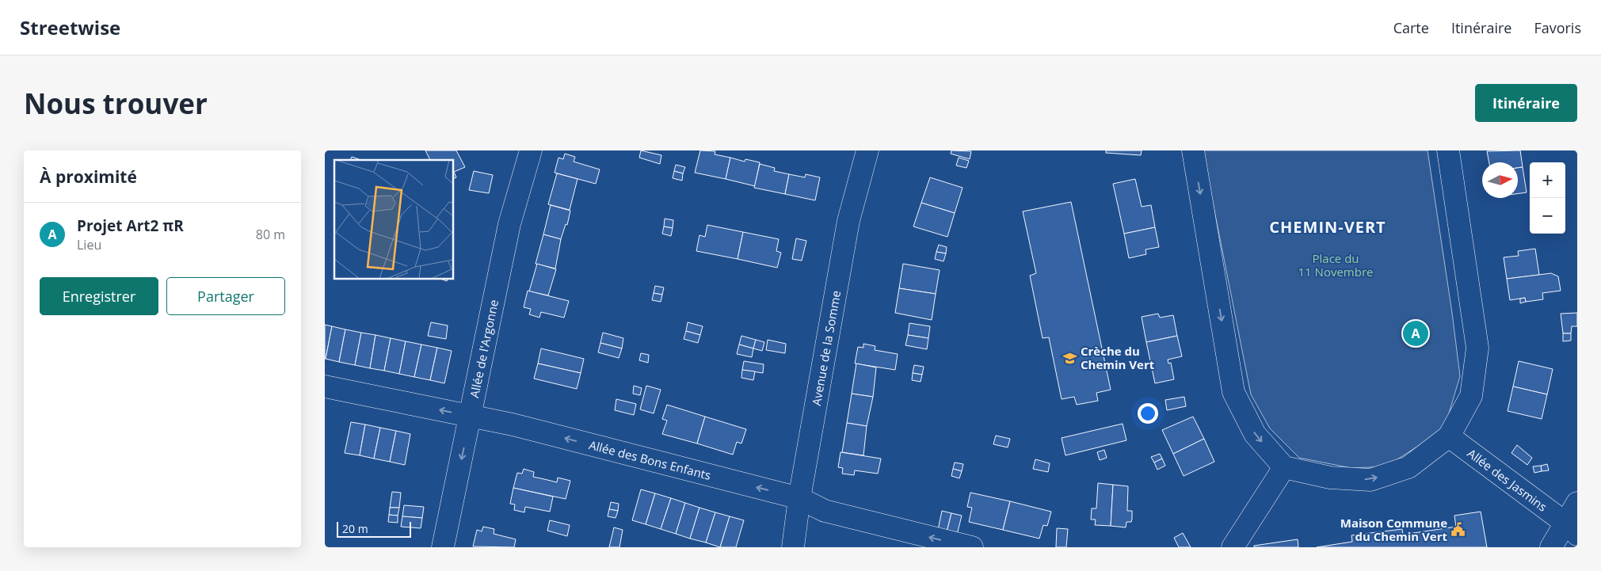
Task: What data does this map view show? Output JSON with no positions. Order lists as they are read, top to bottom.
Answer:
{
  "streets": {
    "street": [
      "Avenue de la Somme",
      "Allée de l'Argonne",
      "Allée des Bons Enfants",
      "Allée des Jasmins"
    ]
  },
  "crossings": [
    ["Avenue de la Somme", "Allée des Bons Enfants"],
    ["Allée de l'Argonne", "Allée des Bons Enfants"]
  ],
  "one_way": ["Allée des Bons Enfants"],
  "districts": ["CHEMIN-VERT"],
  "parks": ["Place du 11 Novembre"],
  "places": {
    "school or university": ["Crèche du Chemin Vert"],
    "public building": ["Maison Commune du Chemin Vert"]
  },
  "scale_bar": "20 m",
  "north": "right",
  "page": {
    "header": "Streetwise",
    "nav": ["Carte", "Itinéraire", "Favoris"],
    "buttons": [
      "Itinéraire",
      ["Enregistrer", "Partager"]
    ],
    "title": "Nous trouver",
    "heading": "À proximité",
    "map_buttons": ["+", "−"],
    "list": [
      {
        "mark": "A",
        "name": "Projet Art2 πR",
        "note": "Lieu",
        "value": "80 m"
      }
    ],
    "pins": "A",
    "scale": "20 m"
  }
}
